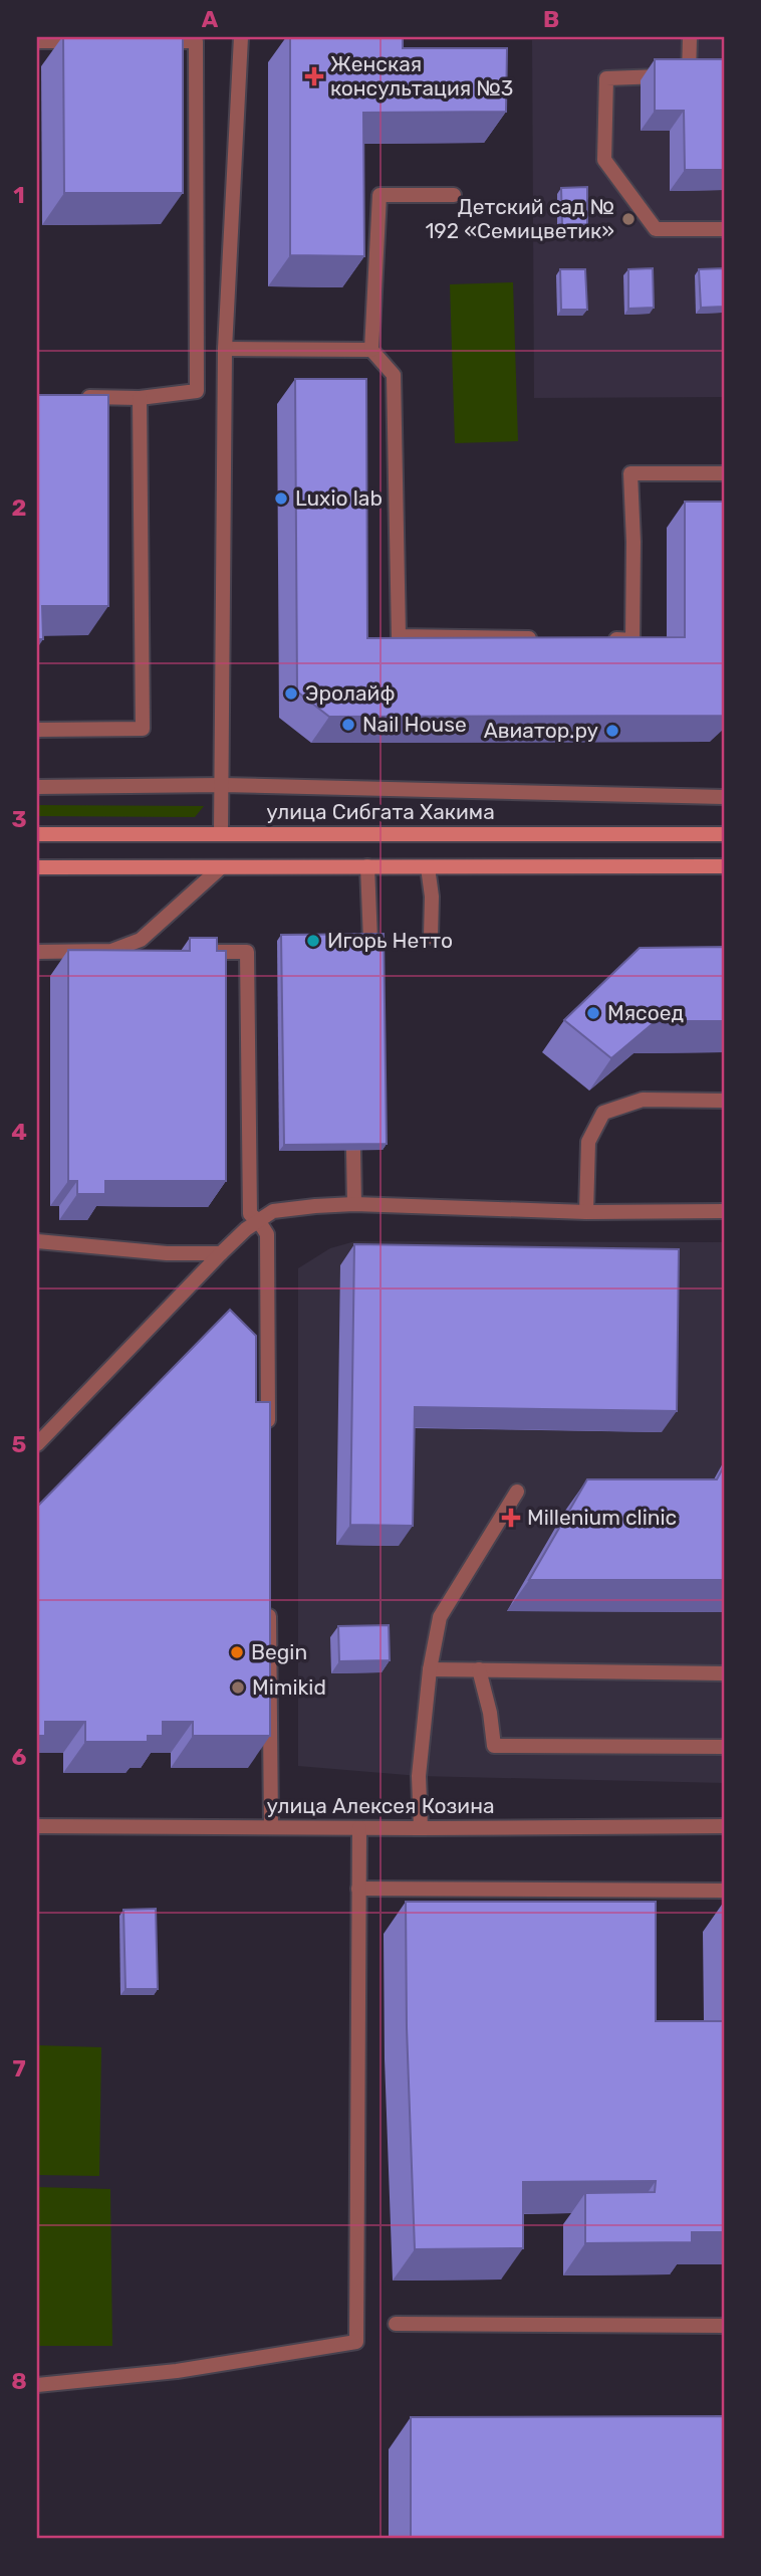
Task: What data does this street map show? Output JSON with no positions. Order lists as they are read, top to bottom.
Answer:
{
  "streets": {
    "main road": ["улица Сибгата Хакима"],
    "street": ["улица Алексея Козина"]
  },
  "places": {
    "health": ["Женская консультация №3", "Millenium clinic"],
    "other": [
      "Детский сад № 192 «Семицветик»",
      "Luxio lab",
      "Эролайф",
      "Nail House",
      "Авиатор.ру",
      "Игорь Нетто",
      "Мясоед",
      "Begin",
      "Mimikid"
    ]
  },
  "grid": {
    "columns": ["A", "B"],
    "rows": [
      "1",
      "2",
      "3",
      "4",
      "5",
      "6",
      "7",
      "8"
    ]
  }
}
